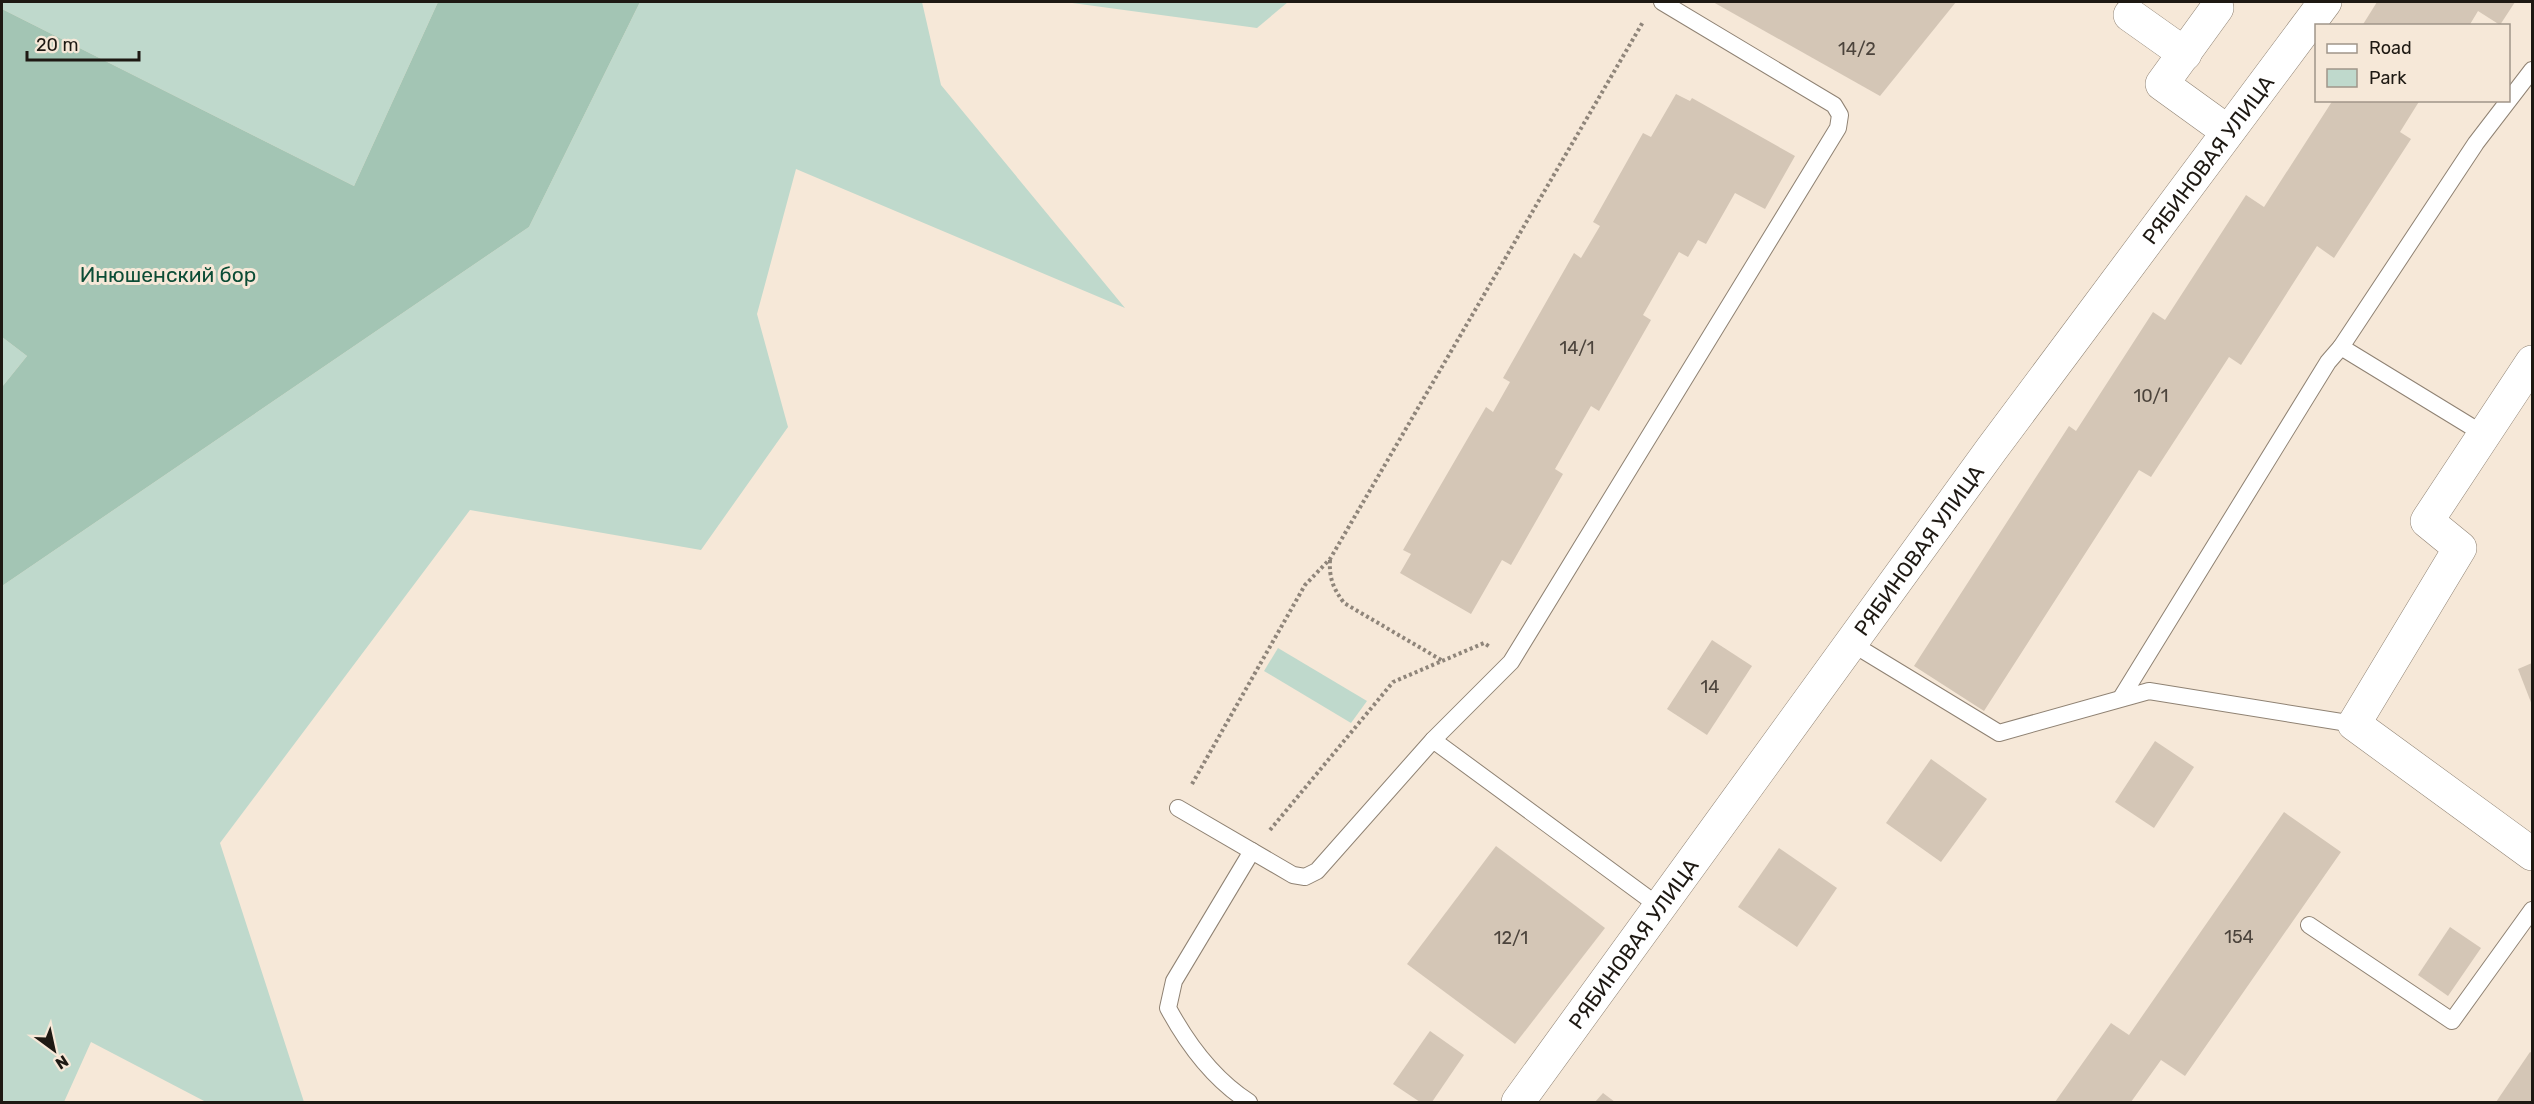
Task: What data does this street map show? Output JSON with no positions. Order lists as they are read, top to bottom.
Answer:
{
  "streets": {
    "street": ["РЯБИНОВАЯ УЛИЦА"]
  },
  "parks": ["Инюшенский бор"],
  "house_numbers": [
    "14/2",
    "14/1",
    "10/1",
    "14",
    "154",
    "12/1"
  ],
  "legend": ["Road", "Park"],
  "scale_bar": "20 m",
  "north": "bottom right"
}
